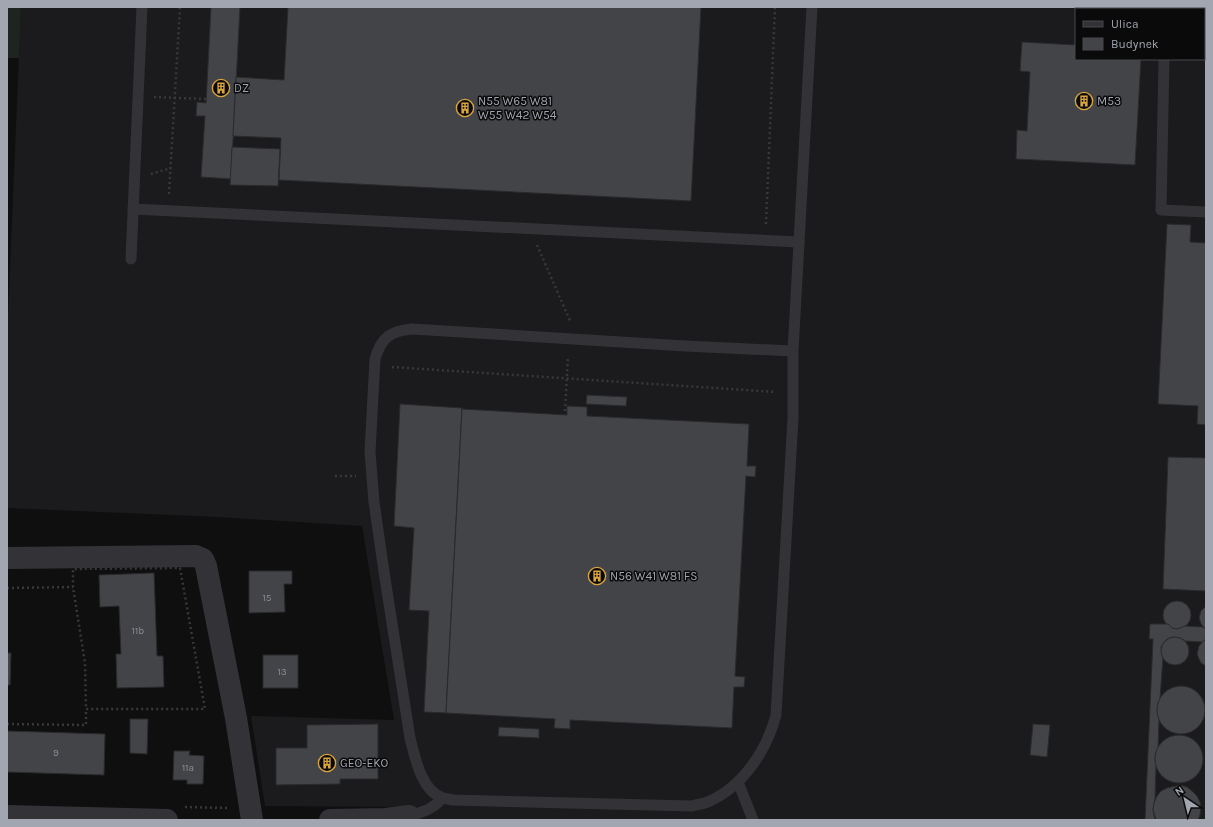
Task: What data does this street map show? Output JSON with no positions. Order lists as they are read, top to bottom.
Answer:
{
  "places": {
    "building": [
      "DZ",
      "M53",
      "N55 W65 W81 W55 W42 W54",
      "N56 W41 W81 FS",
      "GEO-EKO"
    ]
  },
  "house_numbers": [
    "15",
    "11b",
    "13",
    "9",
    "11a"
  ],
  "legend": ["Ulica", "Budynek"],
  "north": "top left"
}
